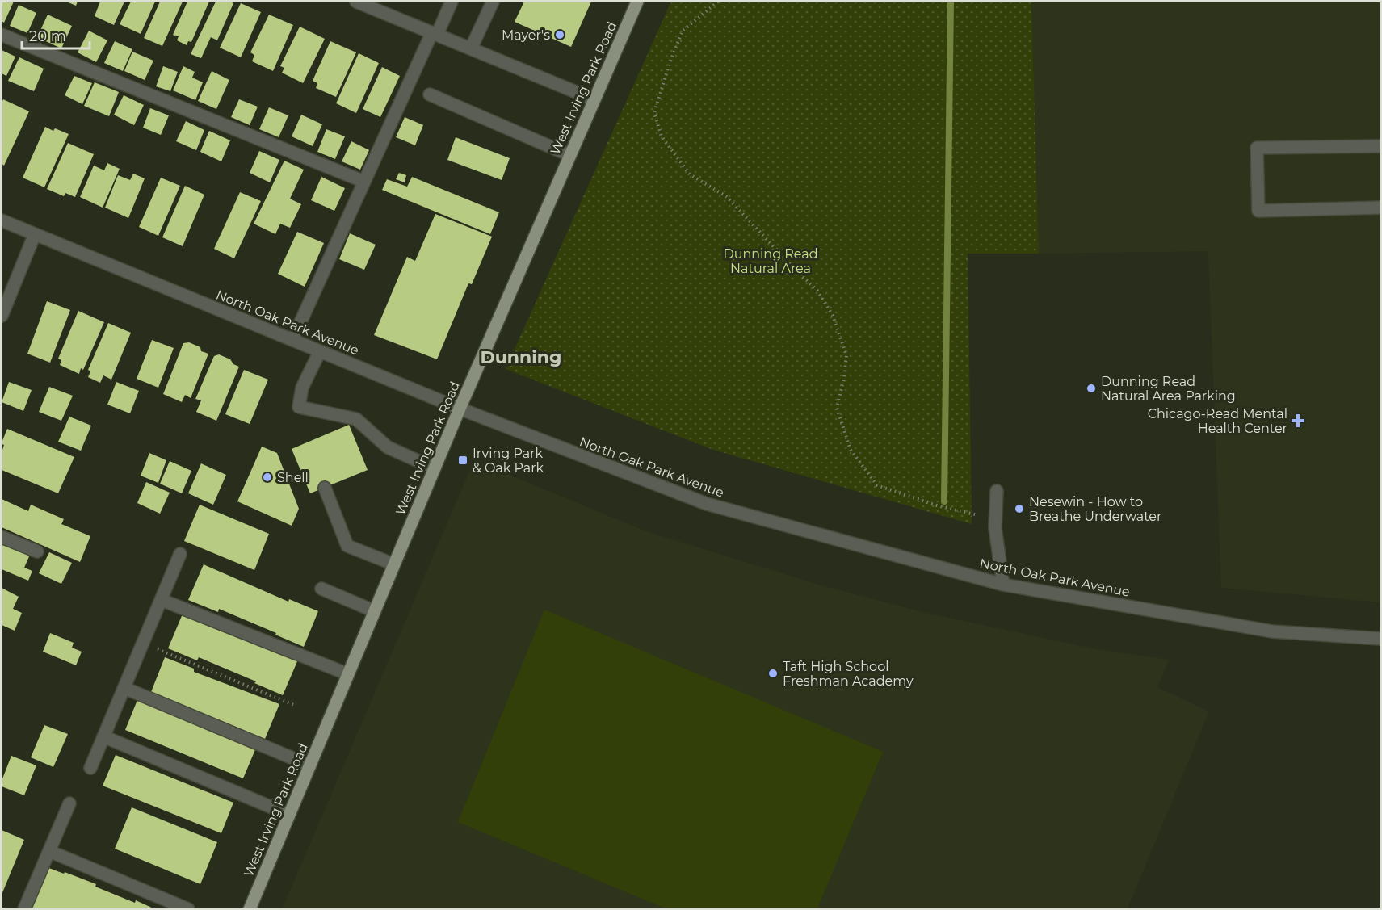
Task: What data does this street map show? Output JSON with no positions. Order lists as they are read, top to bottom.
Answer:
{
  "streets": {
    "main road": ["West Irving Park Road"],
    "street": ["North Oak Park Avenue"]
  },
  "crossings": [
    ["West Irving Park Road", "North Oak Park Avenue"]
  ],
  "districts": ["Dunning"],
  "parks": ["Dunning Read Natural Area"],
  "places": {
    "other": [
      "Mayer's",
      "Dunning Read Natural Area Parking",
      "Shell",
      "Nesewin - How to Breathe Underwater",
      "Taft High School Freshman Academy"
    ],
    "health": ["Chicago-Read Mental Health Center"],
    "transit": ["Irving Park & Oak Park"]
  },
  "scale_bar": "20 m"
}
